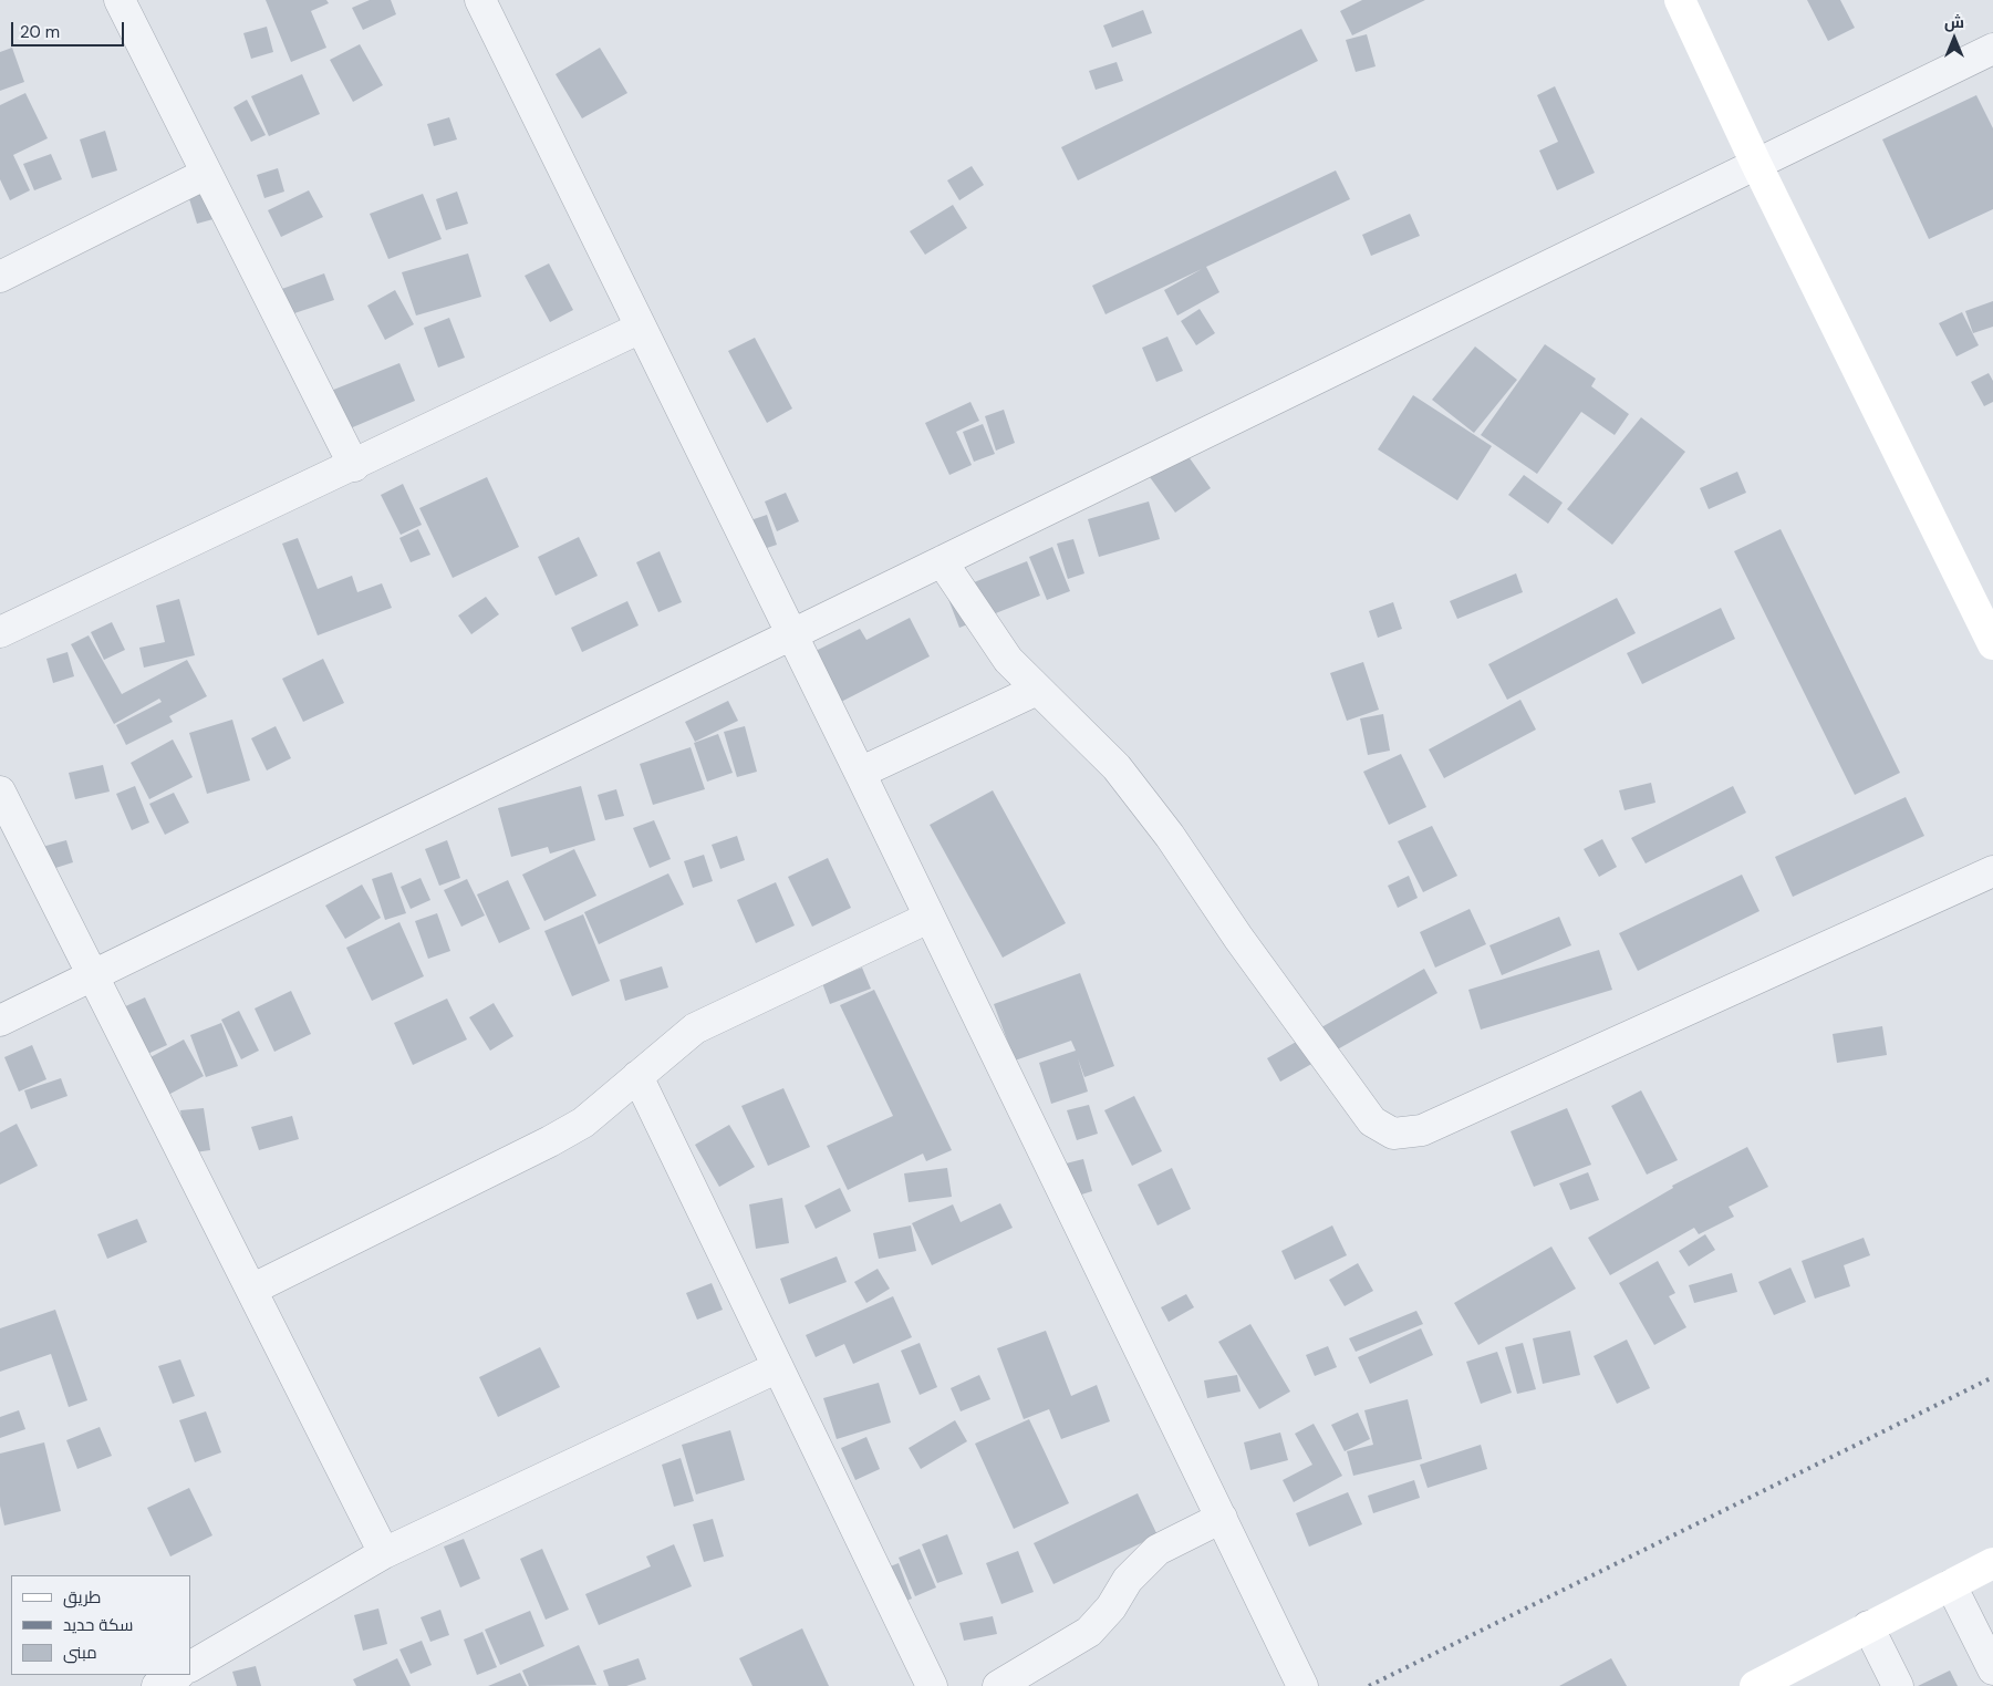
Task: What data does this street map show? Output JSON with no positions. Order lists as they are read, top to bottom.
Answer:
{
  "legend": ["طريق", "سكة حديد", "مبنى"],
  "scale_bar": "20 m",
  "north": "top"
}
